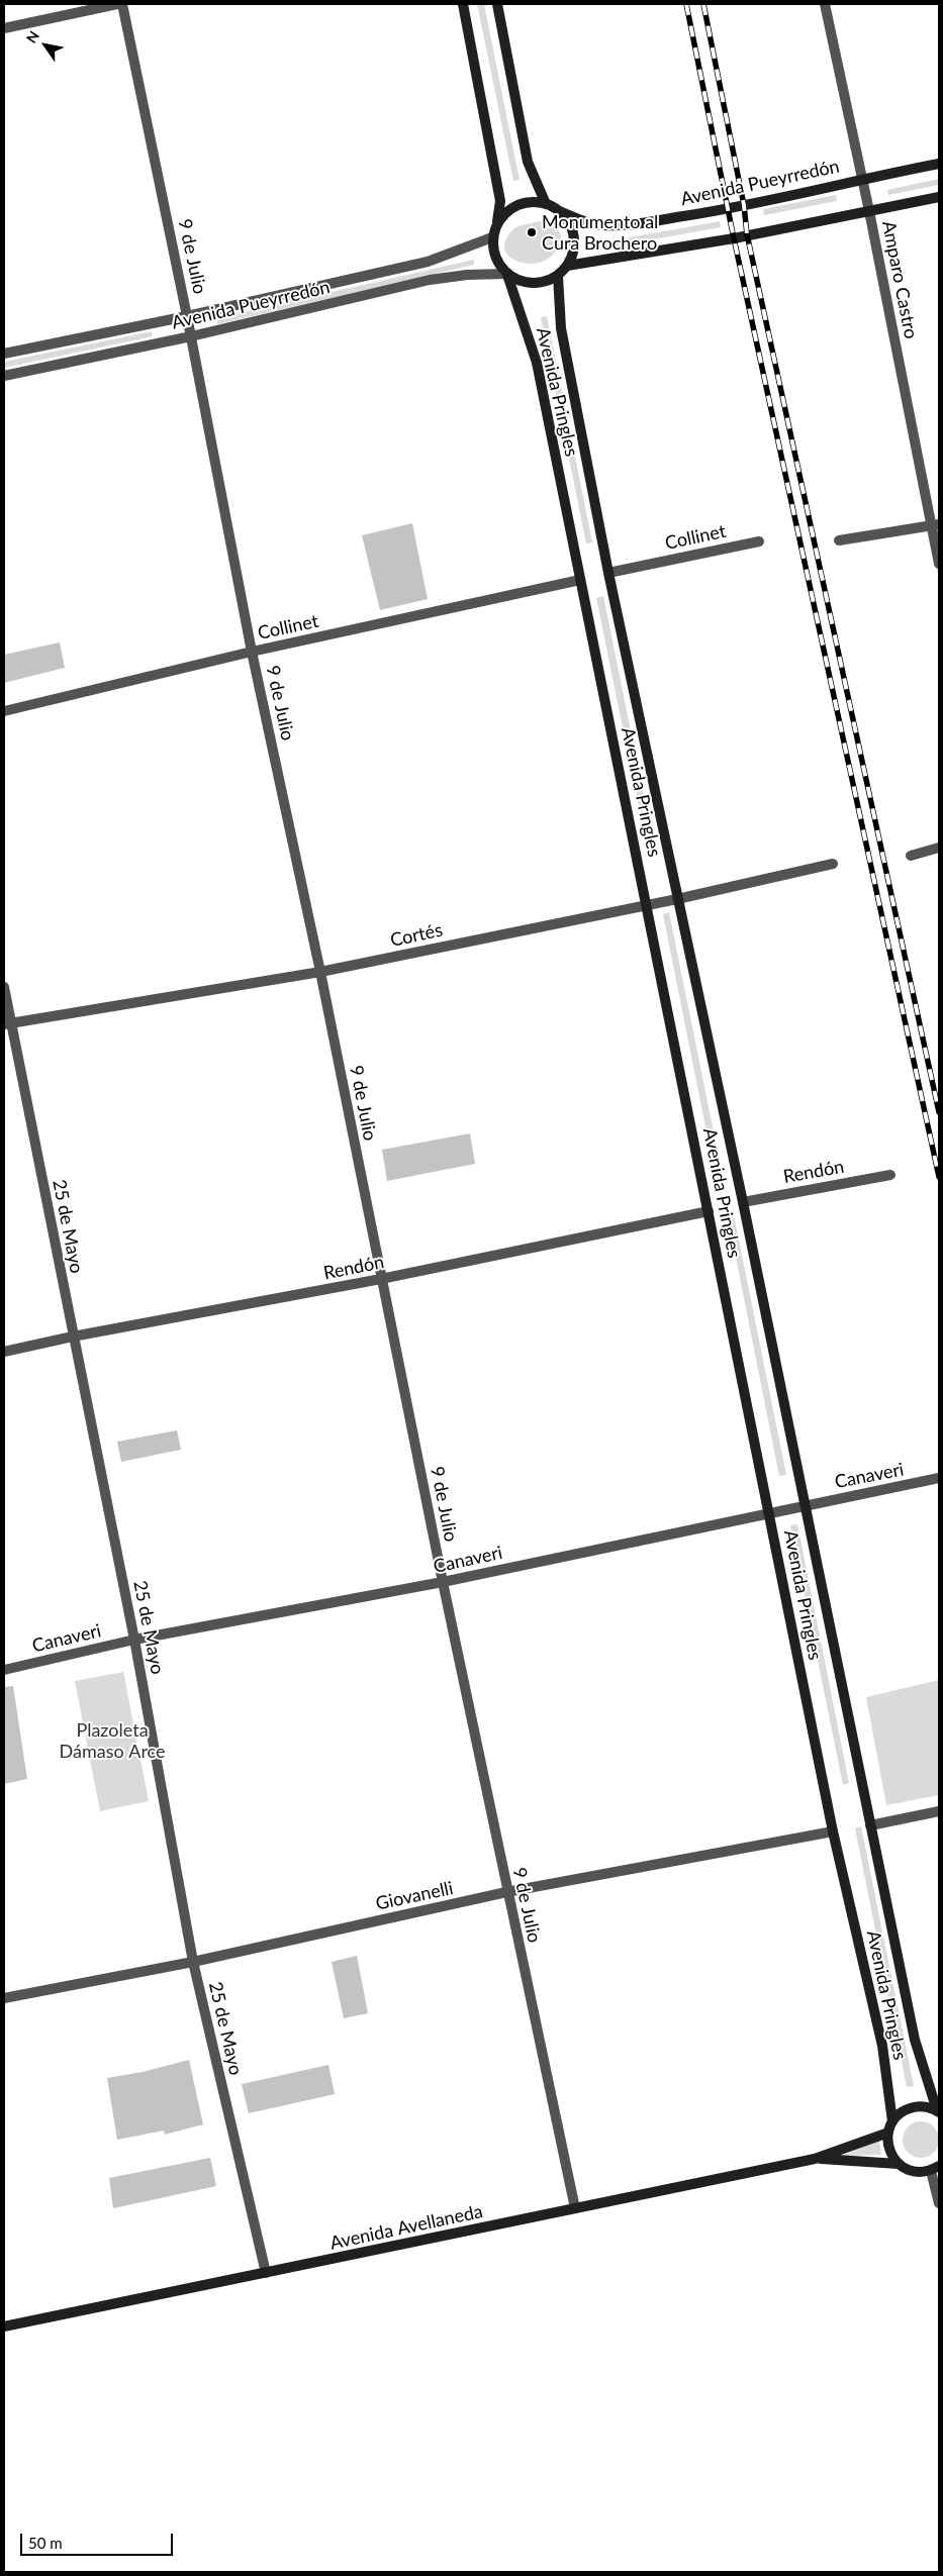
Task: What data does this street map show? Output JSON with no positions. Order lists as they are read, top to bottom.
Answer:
{
  "streets": {
    "main road": ["Avenida Pueyrredón", "Avenida Pringles", "Avenida Avellaneda"],
    "street": [
      "9 de Julio",
      "Amparo Castro",
      "Collinet",
      "Cortés",
      "Rendón",
      "25 de Mayo",
      "Canaveri",
      "Giovanelli"
    ]
  },
  "crossings": [
    ["Avenida Pueyrredón", "9 de Julio"],
    ["Avenida Pueyrredón", "Amparo Castro"],
    ["Avenida Pueyrredón", "Avenida Pringles"],
    ["9 de Julio", "Collinet"],
    ["9 de Julio", "Cortés"],
    ["9 de Julio", "Rendón"],
    ["9 de Julio", "Canaveri"],
    ["9 de Julio", "Giovanelli"],
    ["9 de Julio", "Avenida Avellaneda"],
    ["Avenida Pringles", "Collinet"],
    ["Avenida Pringles", "Cortés"],
    ["Avenida Pringles", "Rendón"],
    ["Avenida Pringles", "Canaveri"],
    ["Avenida Pringles", "Giovanelli"],
    ["Cortés", "25 de Mayo"],
    ["Rendón", "25 de Mayo"],
    ["25 de Mayo", "Canaveri"],
    ["25 de Mayo", "Giovanelli"],
    ["25 de Mayo", "Avenida Avellaneda"]
  ],
  "parks": ["Plazoleta Dámaso Arce"],
  "places": ["Monumento al Cura Brochero"],
  "scale_bar": "50 m",
  "north": "top left"
}
